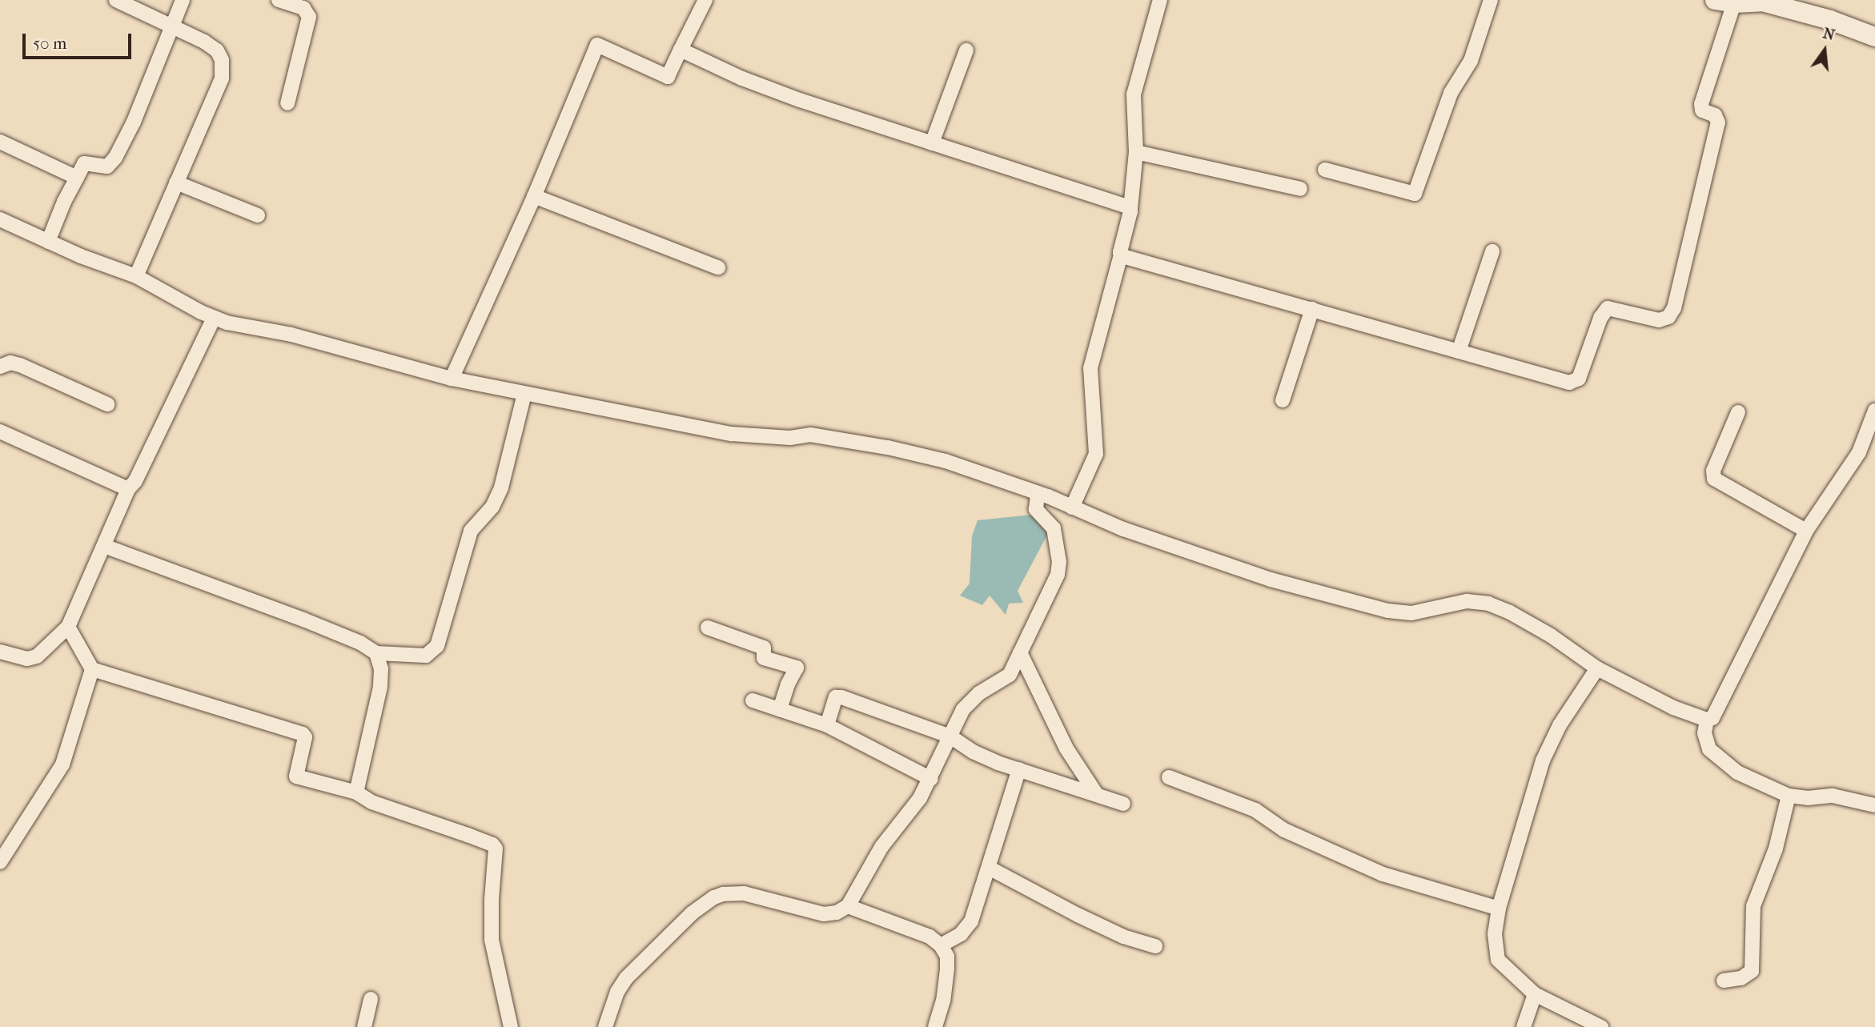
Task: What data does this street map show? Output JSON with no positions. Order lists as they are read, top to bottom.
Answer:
{
  "scale_bar": "50 m",
  "north": "top"
}
